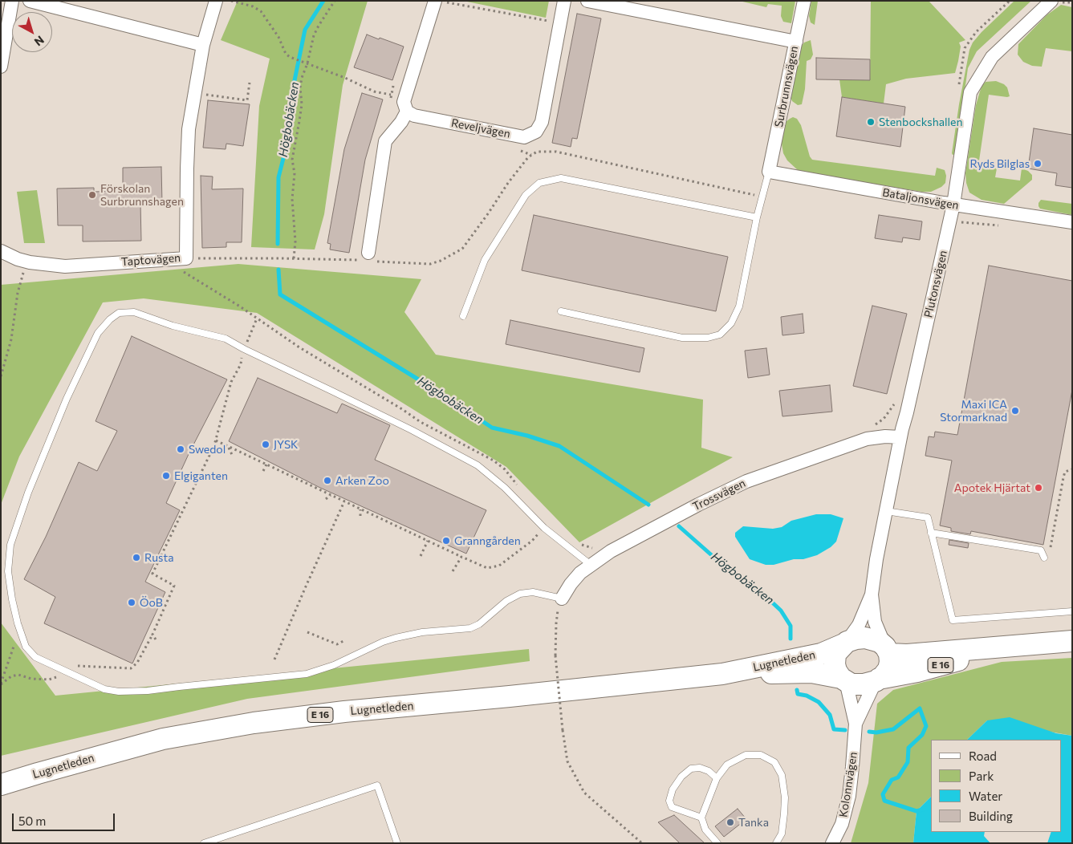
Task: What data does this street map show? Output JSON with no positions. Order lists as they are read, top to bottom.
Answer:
{
  "streets": {
    "highway": ["Lugnetleden", "E 16"],
    "street": [
      "Surbrunnsvägen",
      "Reveljvägen",
      "Bataljonsvägen",
      "Taptovägen",
      "Plutonsvägen",
      "Trossvägen",
      "Kolonnvägen"
    ]
  },
  "crossings": [
    ["Surbrunnsvägen", "Bataljonsvägen"],
    ["Bataljonsvägen", "Plutonsvägen"],
    ["Plutonsvägen", "Trossvägen"],
    ["Plutonsvägen", "Lugnetleden"],
    ["Plutonsvägen", "E 16"],
    ["Plutonsvägen", "Kolonnvägen"],
    ["Lugnetleden", "E 16"],
    ["Lugnetleden", "Kolonnvägen"],
    ["E 16", "Kolonnvägen"]
  ],
  "water": ["Högbobäcken"],
  "places": [
    "Stenbockshallen",
    "Ryds Bilglas",
    "Förskolan Surbrunnshagen",
    "Maxi ICA Stormarknad",
    "JYSK",
    "Swedol",
    "Elgiganten",
    "Arken Zoo",
    "Apotek Hjärtat",
    "Granngården",
    "Rusta",
    "ÖoB",
    "Tanka"
  ],
  "legend": [
    "Road",
    "Park",
    "Water",
    "Building"
  ],
  "scale_bar": "50 m",
  "north": "bottom right"
}
